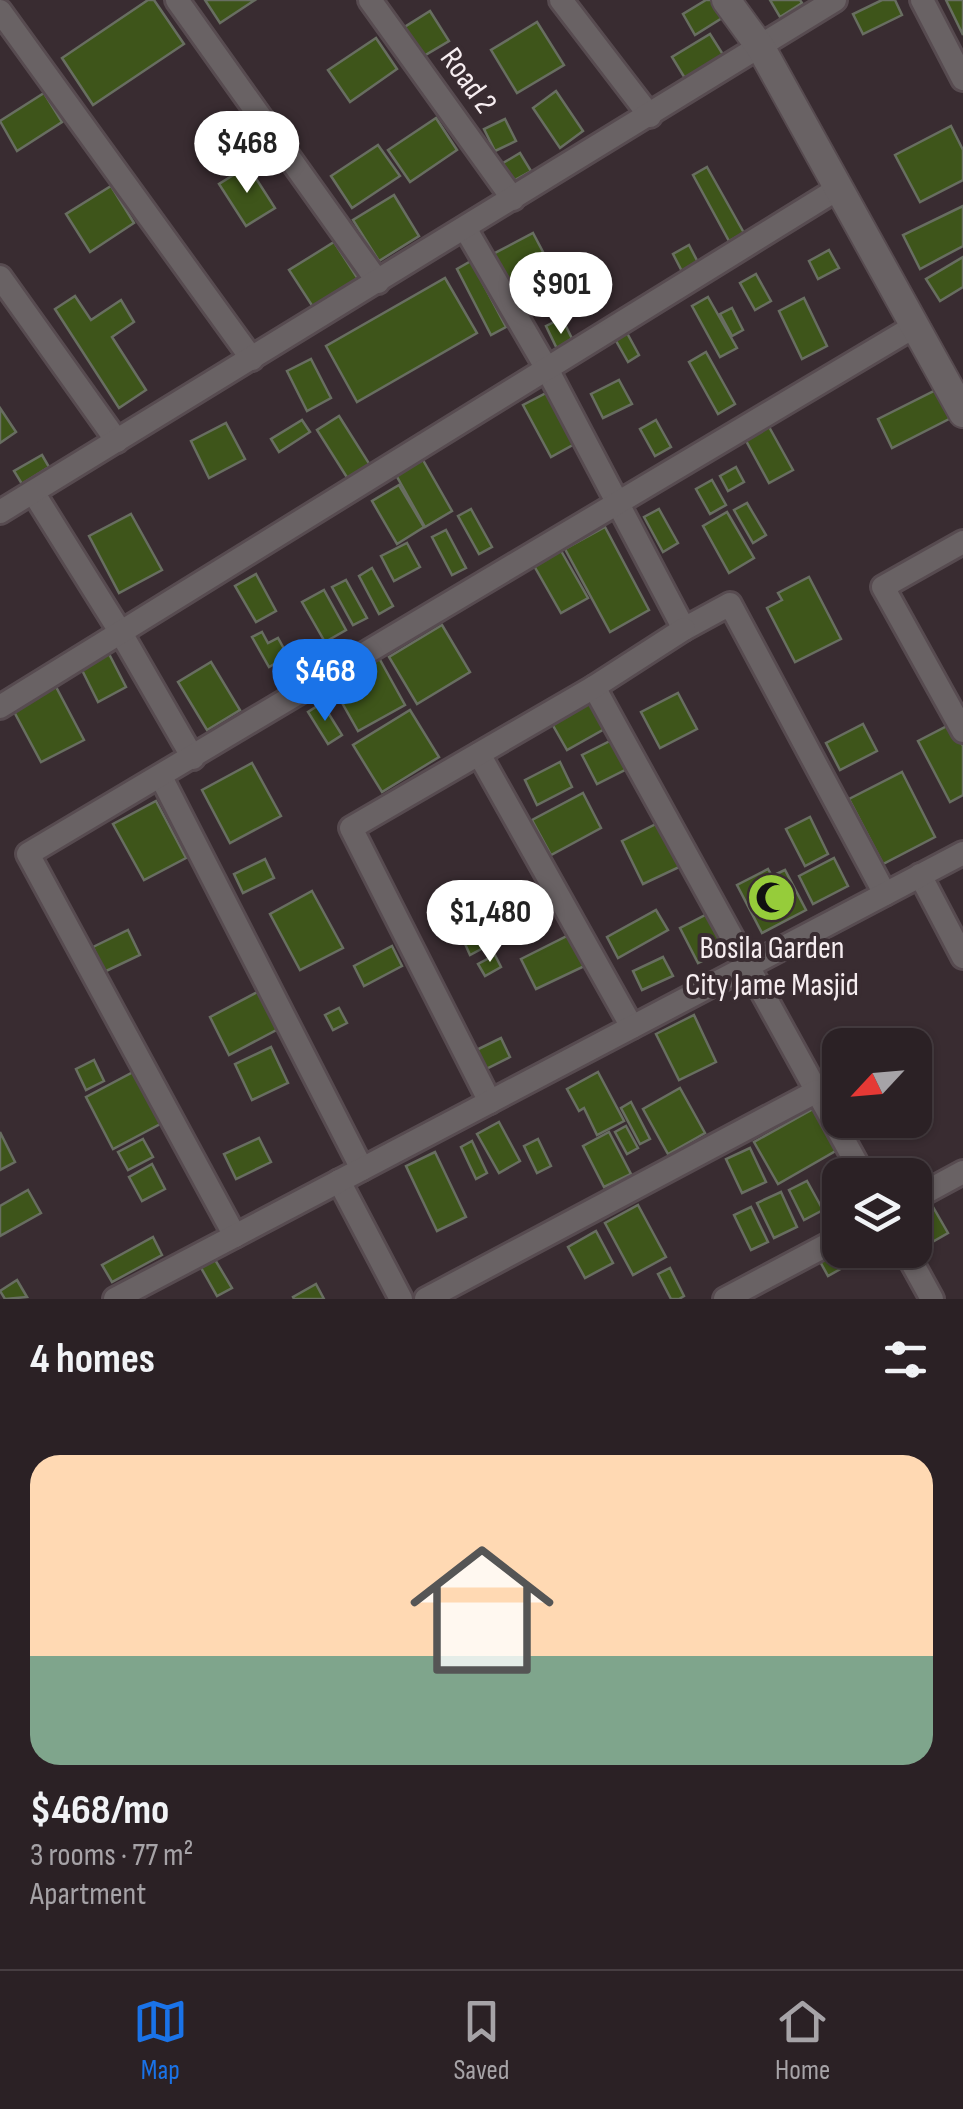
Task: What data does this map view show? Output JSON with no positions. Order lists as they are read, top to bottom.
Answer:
{
  "streets": {
    "street": ["Road 2"]
  },
  "places": {
    "mosque": ["Bosila Garden City Jame Masjid"]
  },
  "north": "bottom left",
  "page": {
    "price": [
      "$468",
      "$901",
      "$468",
      "$1,480"
    ],
    "heading": "4 homes",
    "list": [
      {
        "name": "$468/mo",
        "note": "3 rooms · 77 m² · Apartment"
      }
    ],
    "tabs": ["Map", "Saved", "Home"]
  }
}
